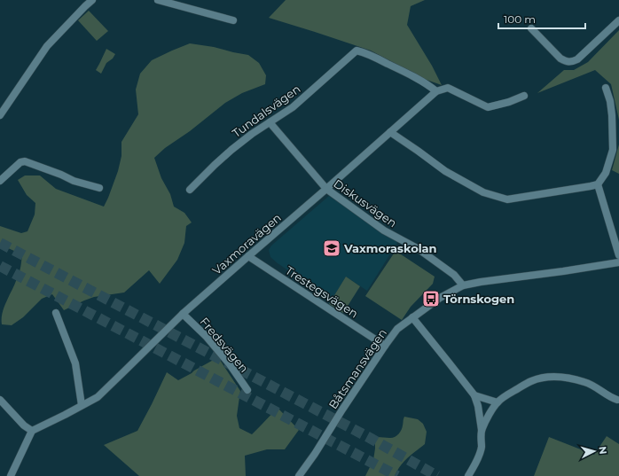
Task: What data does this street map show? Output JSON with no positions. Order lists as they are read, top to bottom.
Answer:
{
  "streets": {
    "street": [
      "Tundalsvägen",
      "Diskusvägen",
      "Vaxmoravägen",
      "Trestegsvägen",
      "Fredsvägen",
      "Båtsmansvägen"
    ]
  },
  "crossings": [
    ["Tundalsvägen", "Diskusvägen"],
    ["Tundalsvägen", "Vaxmoravägen"],
    ["Diskusvägen", "Vaxmoravägen"],
    ["Diskusvägen", "Båtsmansvägen"],
    ["Vaxmoravägen", "Trestegsvägen"],
    ["Vaxmoravägen", "Fredsvägen"],
    ["Trestegsvägen", "Båtsmansvägen"]
  ],
  "places": {
    "school or university": ["Vaxmoraskolan"],
    "bus stop": ["Törnskogen"]
  },
  "scale_bar": "100 m",
  "north": "right"
}
